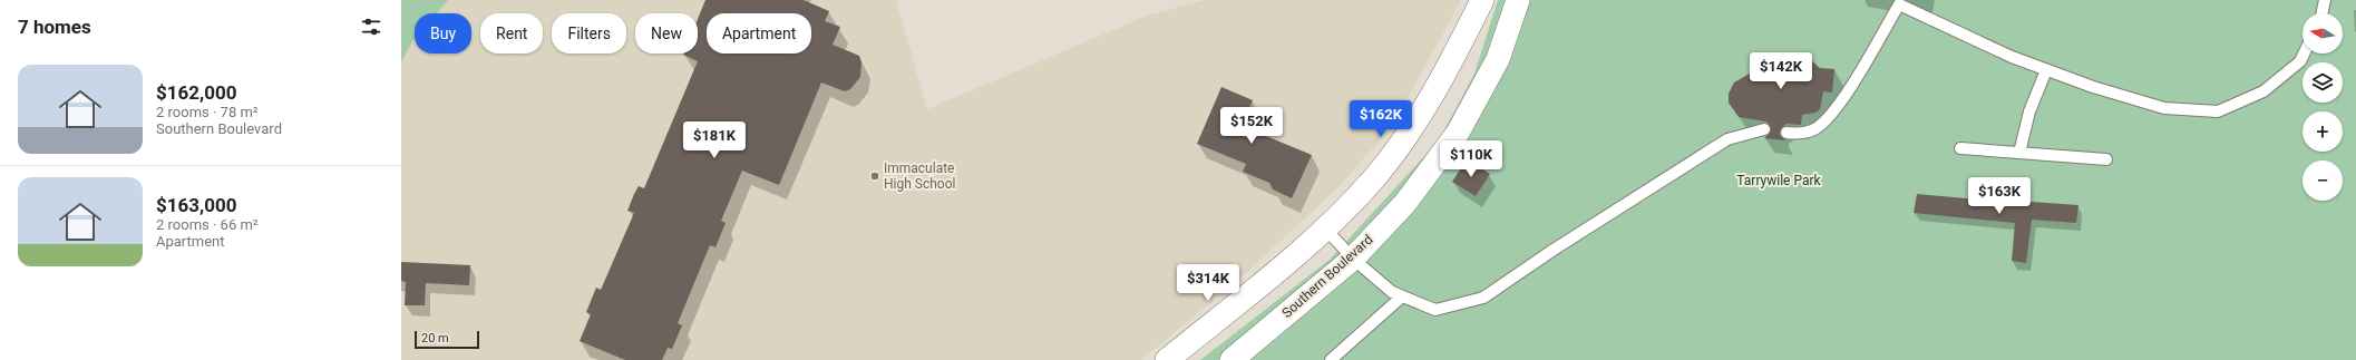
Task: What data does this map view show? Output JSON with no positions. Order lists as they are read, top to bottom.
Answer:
{
  "streets": {
    "street": ["Southern Boulevard"]
  },
  "parks": ["Tarrywile Park"],
  "places": ["Immaculate High School"],
  "scale_bar": "20 m",
  "north": "left",
  "page": {
    "heading": "7 homes",
    "map_buttons": ["+", "−"],
    "chip": [
      "Buy",
      "Rent",
      "Filters",
      "New",
      "Apartment"
    ],
    "price": [
      "$142K",
      "$162K",
      "$152K",
      "$181K",
      "$110K",
      "$163K",
      "$314K"
    ],
    "list": [
      {
        "name": "$162,000",
        "note": "2 rooms · 78 m² · Southern Boulevard"
      },
      {
        "name": "$163,000",
        "note": "2 rooms · 66 m² · Apartment"
      }
    ],
    "scale": "20 m"
  }
}
